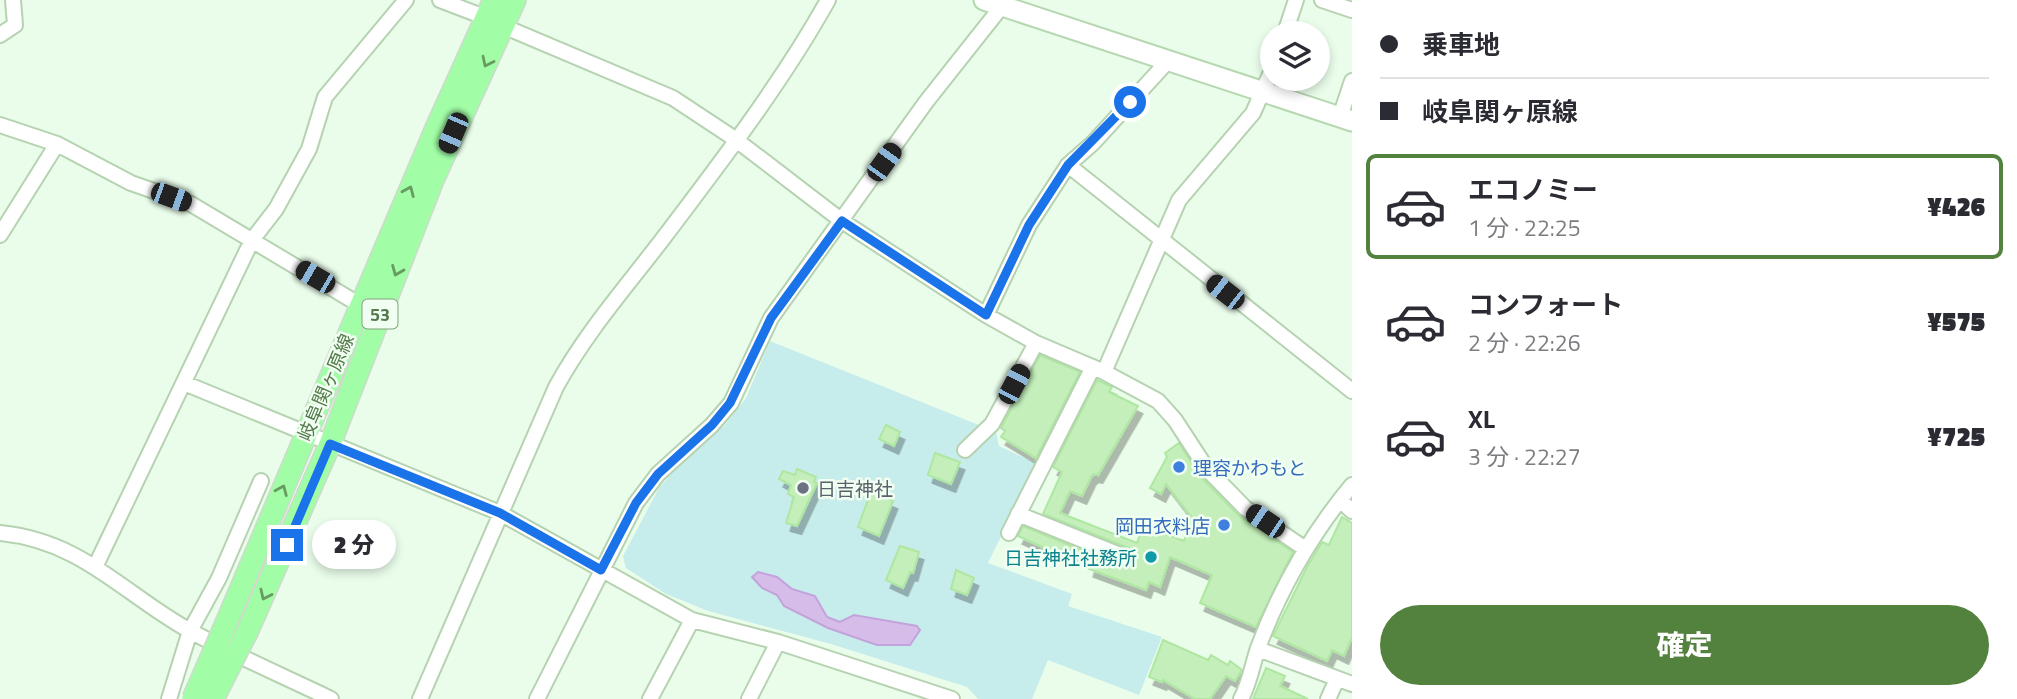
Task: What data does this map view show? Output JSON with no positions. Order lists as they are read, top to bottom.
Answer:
{
  "streets": {
    "main road": ["53", "岐阜関ヶ原線"]
  },
  "places": [
    "理容かわもと",
    "日吉神社",
    "岡田衣料店",
    "日吉神社社務所"
  ],
  "page": {
    "banner": ["乗車地", "岐阜関ヶ原線"],
    "list": [
      {
        "name": "エコノミー",
        "note": "1 分 · 22:25",
        "value": "¥426"
      },
      {
        "name": "コンフォート",
        "note": "2 分 · 22:26",
        "value": "¥575"
      },
      {
        "name": "XL",
        "note": "3 分 · 22:27",
        "value": "¥725"
      }
    ],
    "bubble": "2 分",
    "buttons": "確定"
  }
}
